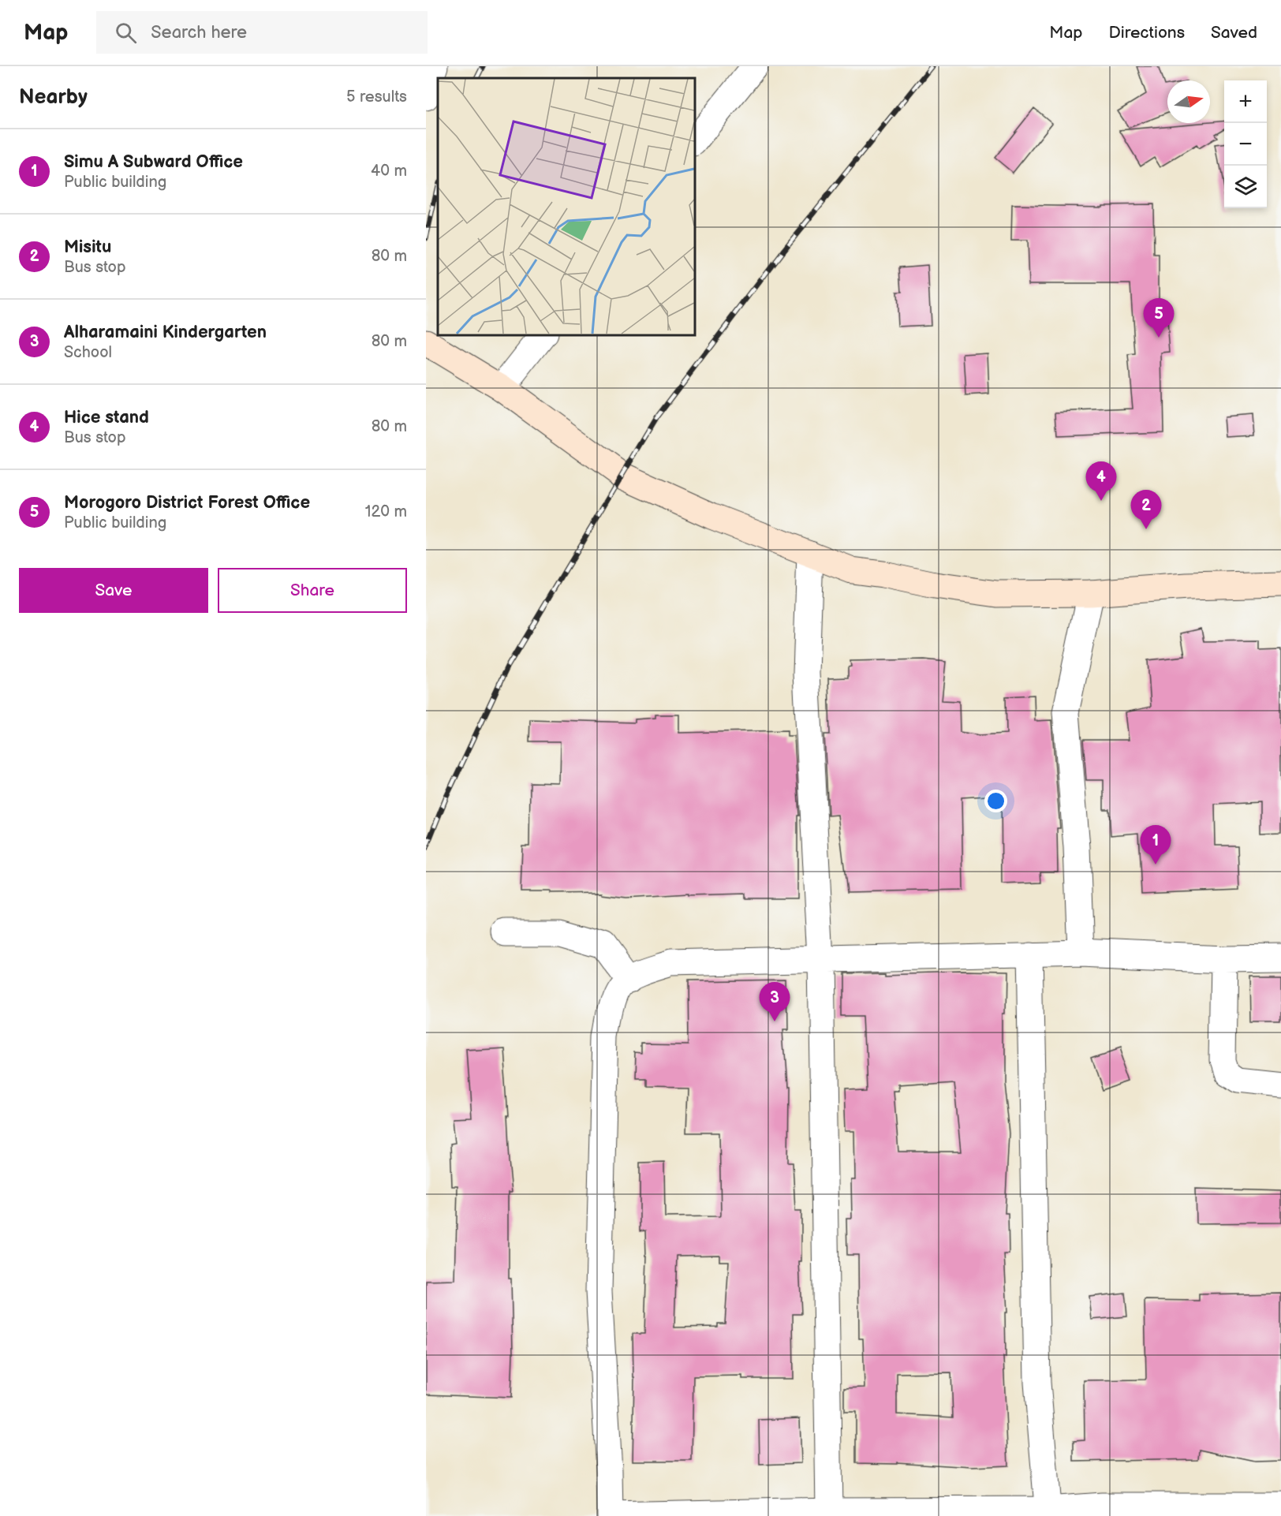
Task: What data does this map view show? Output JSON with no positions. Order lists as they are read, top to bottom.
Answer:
{
  "north": "right",
  "page": {
    "header": "Map",
    "search": "Search here",
    "nav": ["Map", "Directions", "Saved"],
    "heading": ["Nearby", "5 results"],
    "map_buttons": ["+", "−"],
    "list": [
      {
        "mark": "1",
        "name": "Simu A Subward Office",
        "note": "Public building",
        "value": "40 m"
      },
      {
        "mark": "2",
        "name": "Misitu",
        "note": "Bus stop",
        "value": "80 m"
      },
      {
        "mark": "3",
        "name": "Alharamaini Kindergarten",
        "note": "School",
        "value": "80 m"
      },
      {
        "mark": "4",
        "name": "Hice stand",
        "note": "Bus stop",
        "value": "80 m"
      },
      {
        "mark": "5",
        "name": "Morogoro District Forest Office",
        "note": "Public building",
        "value": "120 m"
      }
    ],
    "pins": [
      "5",
      "4",
      "2",
      "1",
      "3"
    ],
    "buttons": ["Save", "Share"]
  }
}
